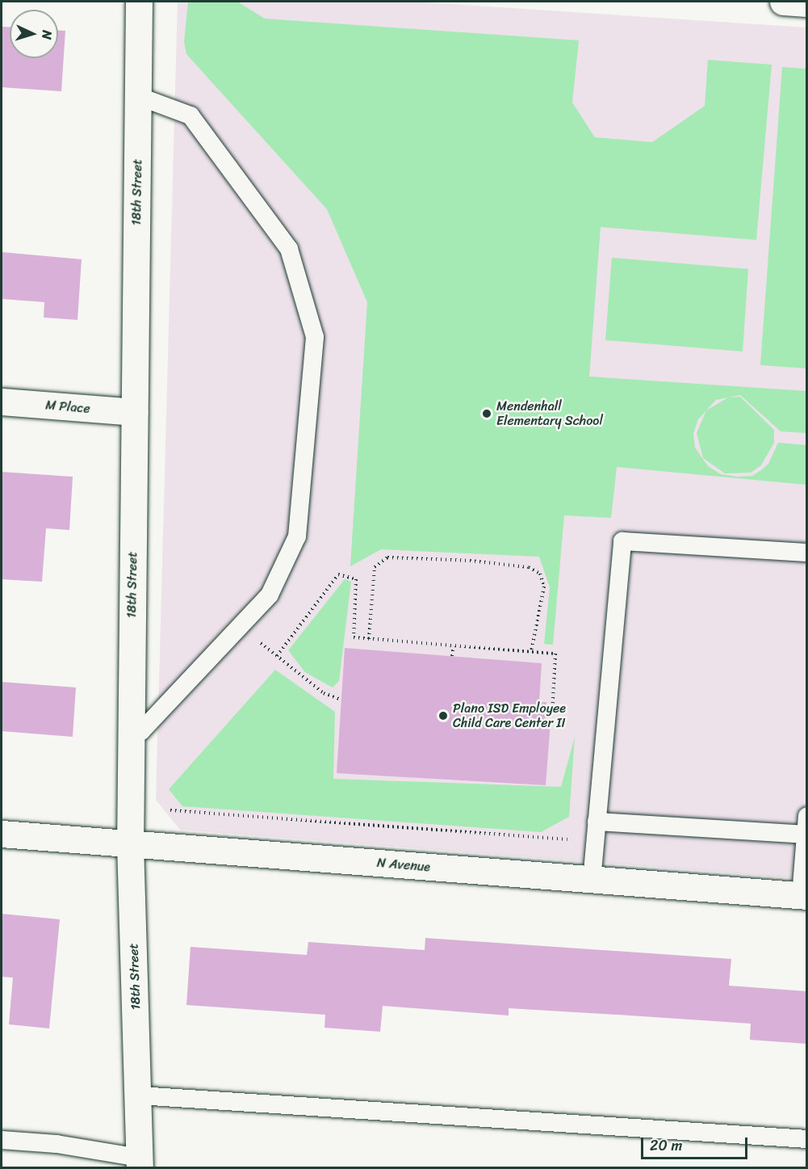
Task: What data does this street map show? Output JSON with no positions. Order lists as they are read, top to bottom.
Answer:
{
  "streets": {
    "street": ["18th Street", "M Place", "N Avenue"]
  },
  "crossings": [
    ["18th Street", "M Place"],
    ["18th Street", "N Avenue"]
  ],
  "places": ["Mendenhall Elementary School", "Plano ISD Employee Child Care Center II"],
  "scale_bar": "20 m",
  "north": "right"
}
